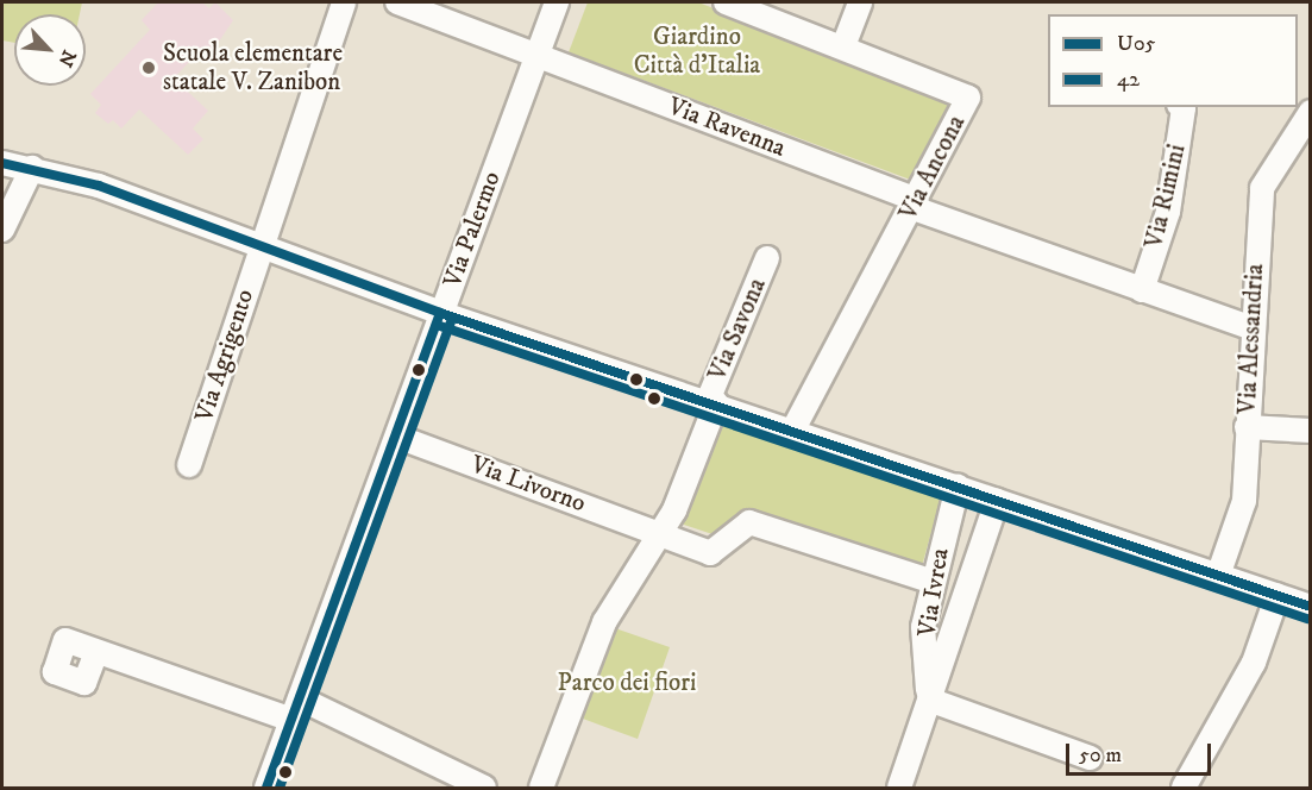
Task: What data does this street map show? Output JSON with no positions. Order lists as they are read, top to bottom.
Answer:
{
  "streets": {
    "street": [
      "Via Ravenna",
      "Via Ancona",
      "Via Rimini",
      "Via Palermo",
      "Via Savona",
      "Via Alessandria",
      "Via Agrigento",
      "Via Livorno",
      "Via Ivrea"
    ]
  },
  "crossings": [
    ["Via Ravenna", "Via Ancona"],
    ["Via Ravenna", "Via Rimini"],
    ["Via Ravenna", "Via Palermo"],
    ["Via Ravenna", "Via Alessandria"],
    ["Via Ancona", "Via Savona"],
    ["Via Palermo", "Via Savona"],
    ["Via Palermo", "Via Livorno"],
    ["Via Savona", "Via Alessandria"],
    ["Via Savona", "Via Agrigento"],
    ["Via Savona", "Via Ivrea"],
    ["Via Livorno", "Via Ivrea"]
  ],
  "parks": ["Giardino Città d'Italia", "Parco dei fiori"],
  "places": ["Scuola elementare statale V. Zanibon"],
  "lines": ["transit line U05", "transit line 42"],
  "legend": ["U05", "42"],
  "scale_bar": "50 m",
  "north": "bottom right"
}
